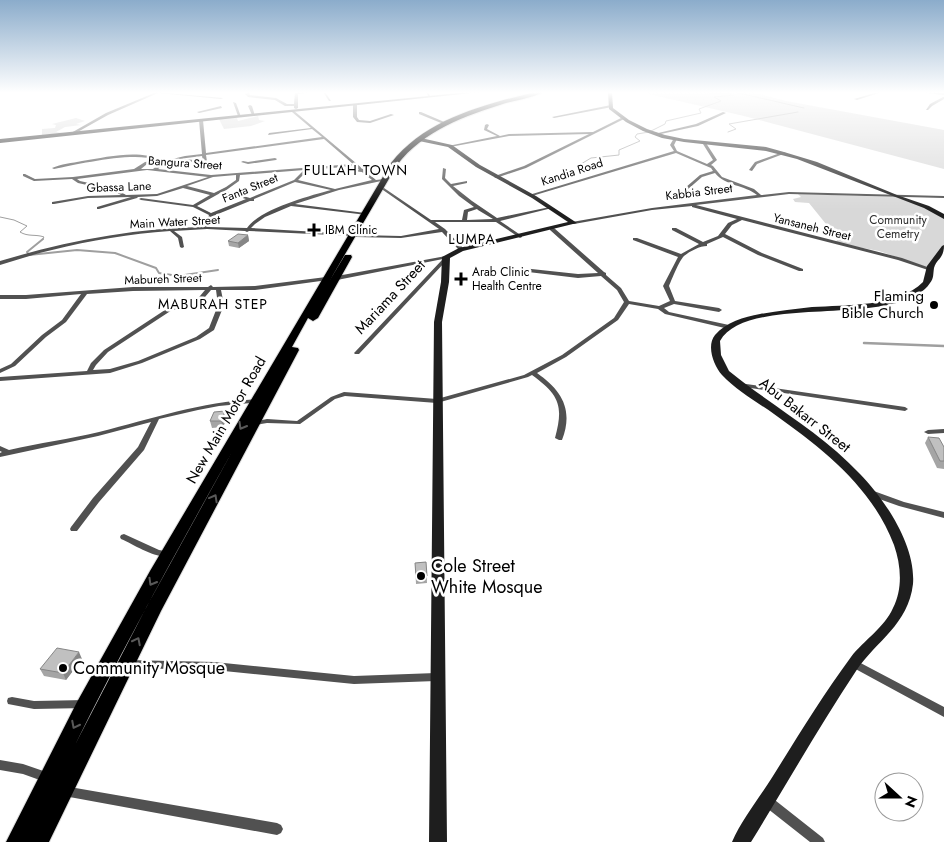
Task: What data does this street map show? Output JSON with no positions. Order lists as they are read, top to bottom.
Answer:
{
  "streets": {
    "highway": ["New Main Motor Road"],
    "street": [
      "Bangura Street",
      "Kandia Road",
      "Gbassa Lane",
      "Fanta Street",
      "Kabbia Street",
      "Main Water Street",
      "Yansaneh Street",
      "Mabureh Street",
      "Mariama Street",
      "Abu Bakarr Street"
    ]
  },
  "crossings": [
    ["Bangura Street", "Gbassa Lane"],
    ["Bangura Street", "Fanta Street"],
    ["Fanta Street", "Main Water Street"],
    ["Kabbia Street", "Yansaneh Street"],
    ["Kabbia Street", "Mariama Street"],
    ["Main Water Street", "New Main Motor Road"],
    ["Mabureh Street", "Mariama Street"],
    ["Mabureh Street", "New Main Motor Road"]
  ],
  "districts": ["FULLAH TOWN", "LUMPA", "MABURAH STEP"],
  "parks": ["Community Cemetry"],
  "places": {
    "health": ["IBM Clinic", "Arab Clinic Health Centre"],
    "other": ["Flaming Bible Church", "Cole Street White Mosque", "Community Mosque"]
  },
  "north": "right"
}
